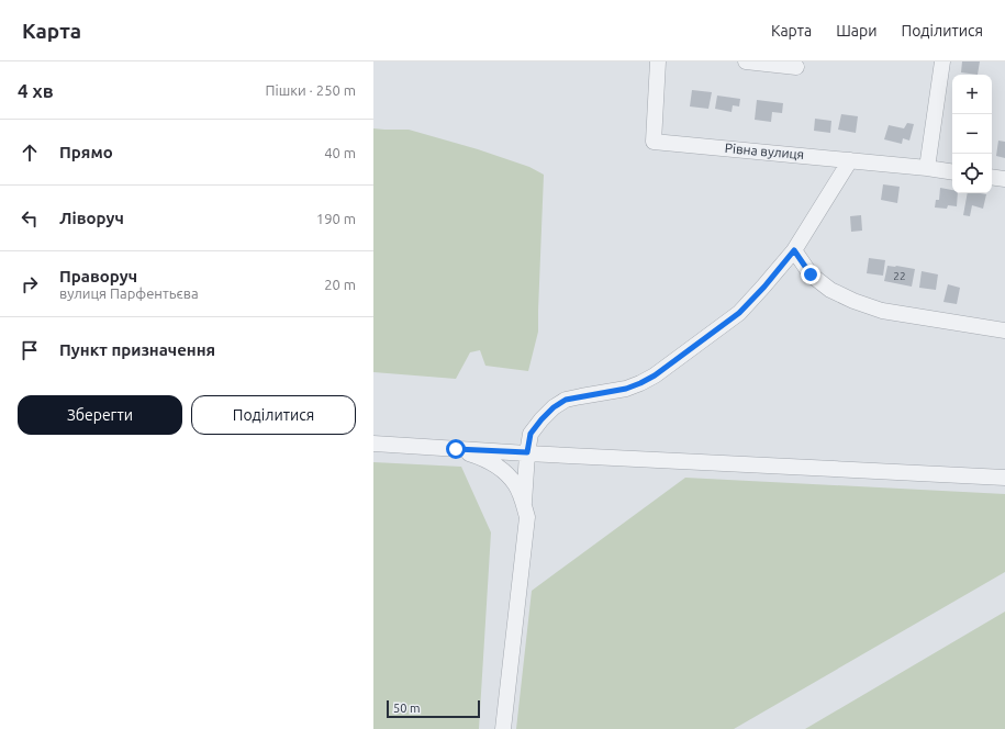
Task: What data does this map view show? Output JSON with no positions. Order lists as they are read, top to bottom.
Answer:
{
  "streets": {
    "street": ["Рівна вулиця"]
  },
  "house_numbers": ["22"],
  "scale_bar": "50 m",
  "page": {
    "header": "Карта",
    "nav": ["Карта", "Шари", "Поділитися"],
    "heading": ["4 хв", "Пішки · 250 m"],
    "map_buttons": ["+", "−"],
    "list": [
      ["Прямо", "40 m"],
      ["Ліворуч", "190 m"],
      ["Праворуч", "вулиця Парфентьєва", "20 m"],
      "Пункт призначення"
    ],
    "buttons": ["Зберегти", "Поділитися"],
    "scale": "50 m"
  }
}
